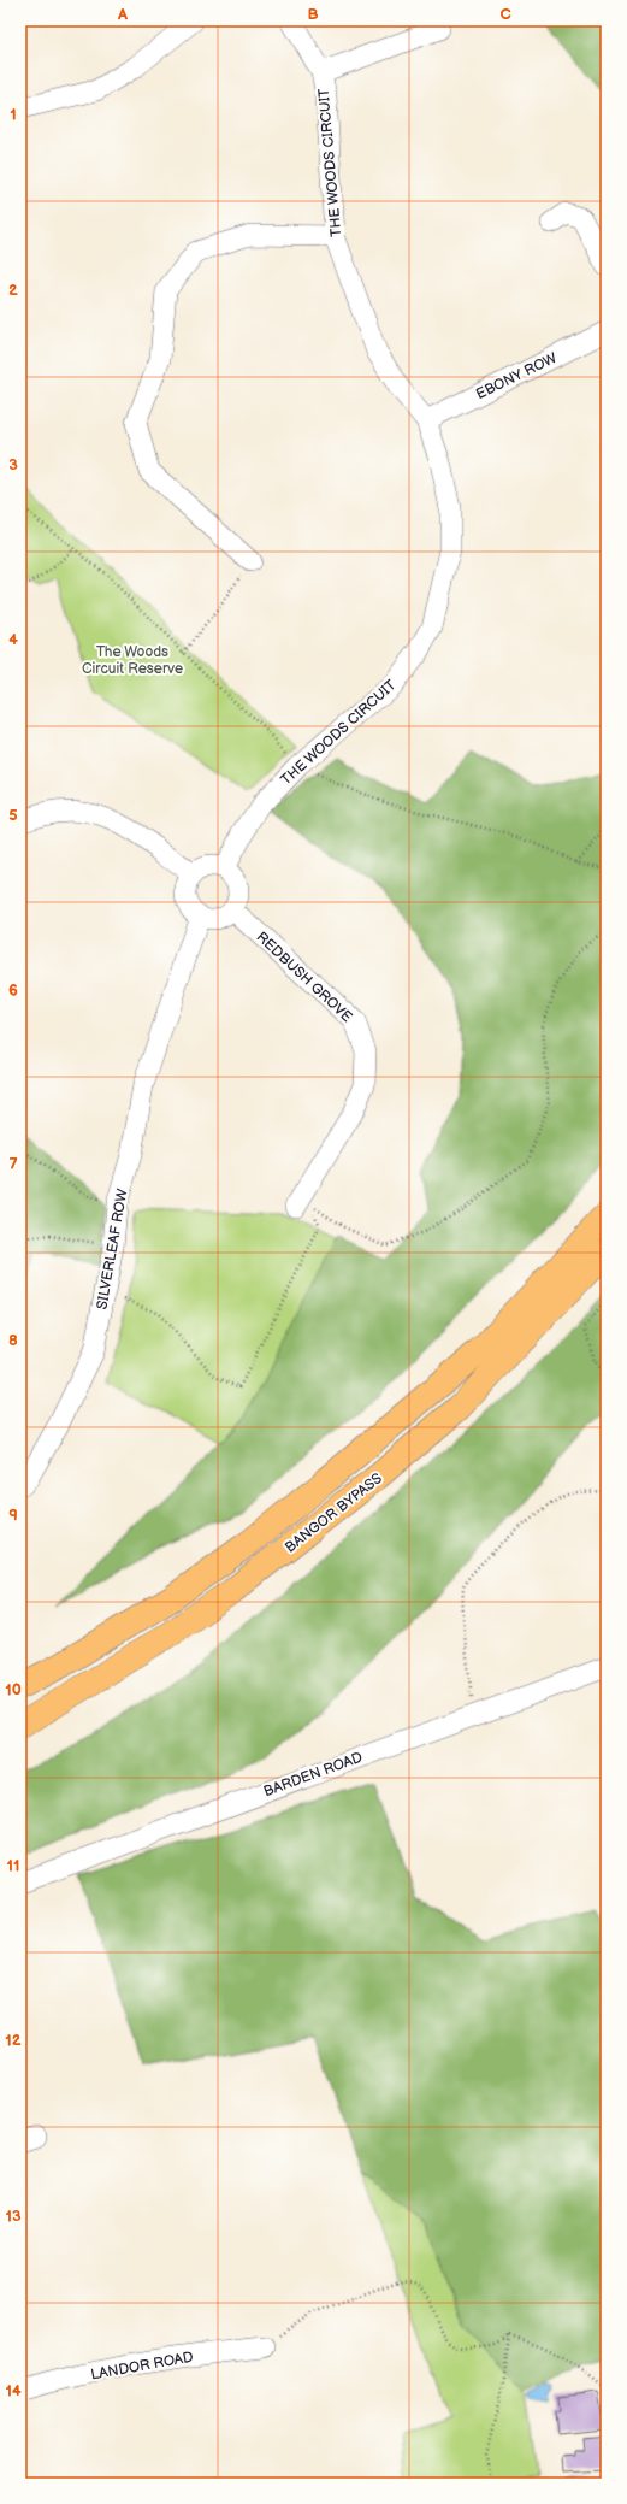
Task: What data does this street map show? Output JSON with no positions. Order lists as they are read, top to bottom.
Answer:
{
  "streets": {
    "main road": ["BANGOR BYPASS"],
    "street": [
      "THE WOODS CIRCUIT",
      "EBONY ROW",
      "REDBUSH GROVE",
      "SILVERLEAF ROW",
      "BARDEN ROAD",
      "LANDOR ROAD"
    ]
  },
  "crossings": [
    ["THE WOODS CIRCUIT", "EBONY ROW"],
    ["THE WOODS CIRCUIT", "REDBUSH GROVE"],
    ["THE WOODS CIRCUIT", "SILVERLEAF ROW"],
    ["REDBUSH GROVE", "SILVERLEAF ROW"]
  ],
  "parks": ["The Woods Circuit Reserve"],
  "grid": {
    "columns": ["A", "B", "C"],
    "rows": [
      "1",
      "2",
      "3",
      "4",
      "5",
      "6",
      "7",
      "8",
      "9",
      "10",
      "11",
      "12",
      "13",
      "14"
    ]
  }
}
